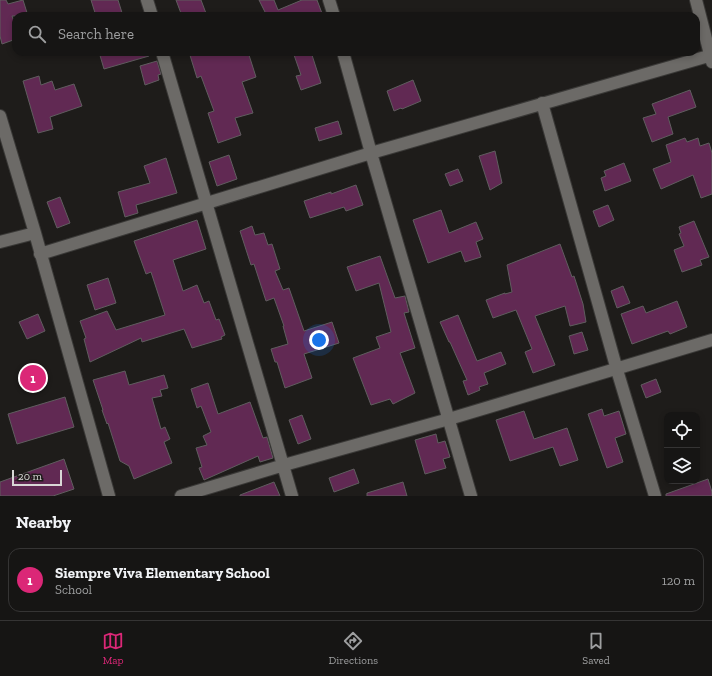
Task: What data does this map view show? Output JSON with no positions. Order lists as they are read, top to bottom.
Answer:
{
  "scale_bar": "20 m",
  "page": {
    "search": "Search here",
    "pins": "1",
    "scale": "20 m",
    "heading": "Nearby",
    "list": [
      {
        "mark": "1",
        "name": "Siempre Viva Elementary School",
        "note": "School",
        "value": "120 m"
      }
    ],
    "nav": ["Map", "Directions", "Saved"]
  }
}
